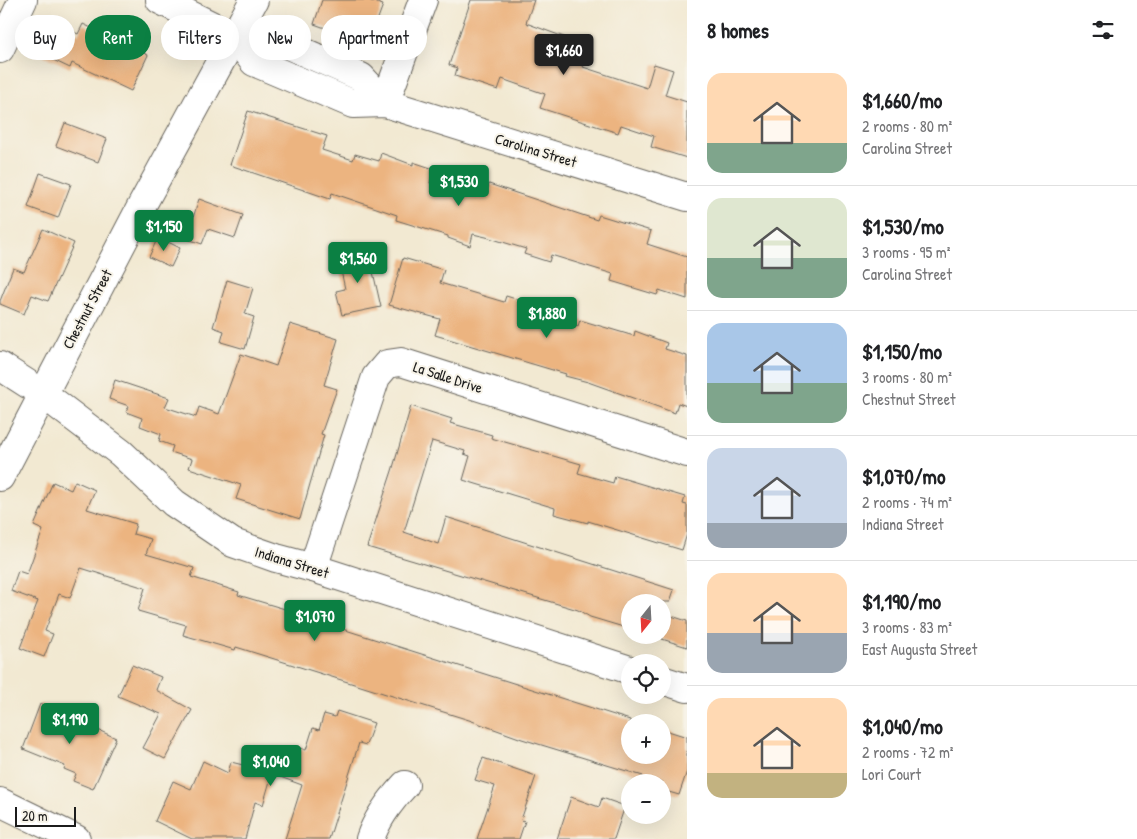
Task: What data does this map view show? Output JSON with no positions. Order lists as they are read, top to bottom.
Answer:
{
  "streets": {
    "street": [
      "Carolina Street",
      "Chestnut Street",
      "La Salle Drive",
      "Indiana Street"
    ]
  },
  "crossings": [
    ["Chestnut Street", "Indiana Street"],
    ["La Salle Drive", "Indiana Street"]
  ],
  "scale_bar": "20 m",
  "north": "bottom",
  "page": {
    "heading": "8 homes",
    "chip": [
      "Buy",
      "Rent",
      "Filters",
      "New",
      "Apartment"
    ],
    "price": [
      "$1,660",
      "$1,530",
      "$1,150",
      "$1,560",
      "$1,880",
      "$1,070",
      "$1,190",
      "$1,040"
    ],
    "list": [
      {
        "name": "$1,660/mo",
        "note": "2 rooms · 80 m² · Carolina Street"
      },
      {
        "name": "$1,530/mo",
        "note": "3 rooms · 95 m² · Carolina Street"
      },
      {
        "name": "$1,150/mo",
        "note": "3 rooms · 80 m² · Chestnut Street"
      },
      {
        "name": "$1,070/mo",
        "note": "2 rooms · 74 m² · Indiana Street"
      },
      {
        "name": "$1,190/mo",
        "note": "3 rooms · 83 m² · East Augusta Street"
      },
      {
        "name": "$1,040/mo",
        "note": "2 rooms · 72 m² · Lori Court"
      }
    ],
    "map_buttons": ["+", "−"],
    "scale": "20 m"
  }
}
